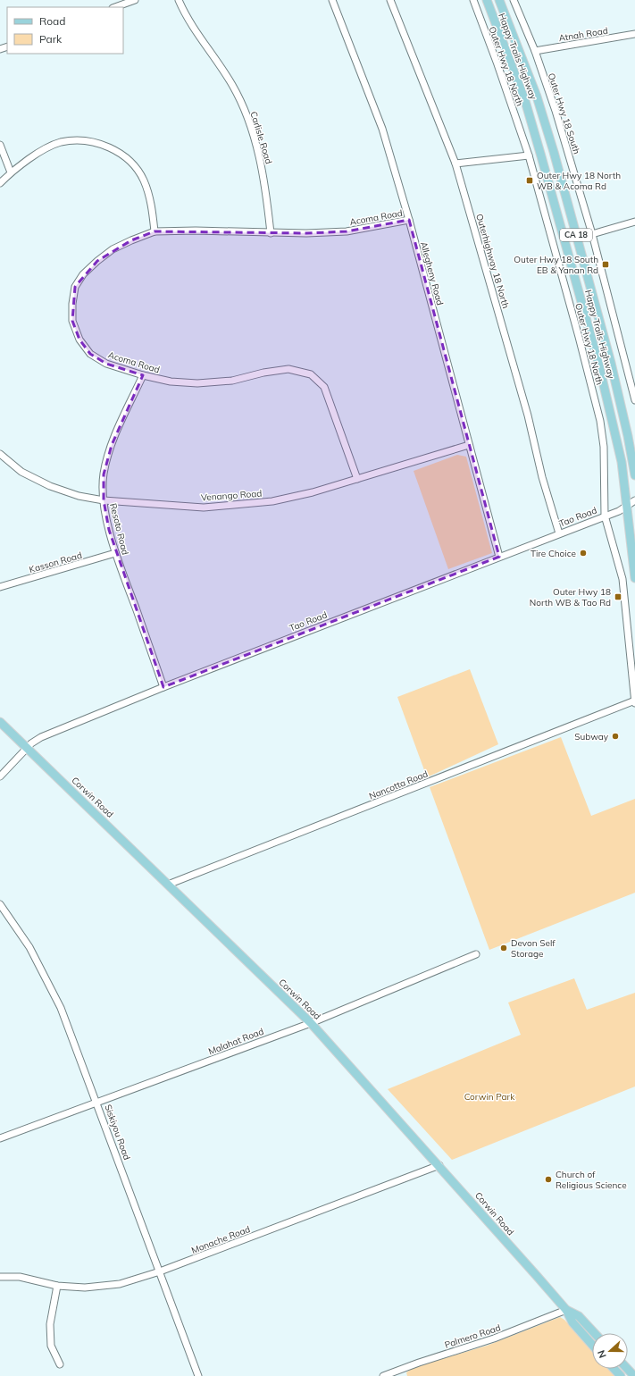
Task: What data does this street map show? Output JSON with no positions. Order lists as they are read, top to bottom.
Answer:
{
  "streets": {
    "main road": ["Happy Trails Highway", "CA 18", "Corwin Road"],
    "street": [
      "Atnah Road",
      "Outer Hwy 18 North",
      "Outer Hwy 18 South",
      "Carlisle Road",
      "Acoma Road",
      "Outerhighway 18 North",
      "Allegheny Road",
      "Venango Road",
      "Tao Road",
      "Resoto Road",
      "Kasson Road",
      "Nancotta Road",
      "Malahat Road",
      "Siskiyou Road",
      "Monache Road",
      "Palmero Road"
    ]
  },
  "crossings": [
    ["Atnah Road", "Outer Hwy 18 South"],
    ["Happy Trails Highway", "Tao Road"],
    ["Outer Hwy 18 North", "Tao Road"],
    ["Outer Hwy 18 North", "Nancotta Road"],
    ["Carlisle Road", "Acoma Road"],
    ["Acoma Road", "Allegheny Road"],
    ["Acoma Road", "Venango Road"],
    ["Acoma Road", "Resoto Road"],
    ["Outerhighway 18 North", "Tao Road"],
    ["Allegheny Road", "Venango Road"],
    ["Allegheny Road", "Tao Road"],
    ["Venango Road", "Resoto Road"],
    ["Tao Road", "Resoto Road"],
    ["Tao Road", "Corwin Road"],
    ["Resoto Road", "Kasson Road"],
    ["Nancotta Road", "Corwin Road"],
    ["Corwin Road", "Malahat Road"],
    ["Corwin Road", "Monache Road"],
    ["Corwin Road", "Palmero Road"],
    ["Malahat Road", "Siskiyou Road"],
    ["Siskiyou Road", "Monache Road"]
  ],
  "parks": ["Corwin Park"],
  "places": {
    "transit": ["Outer Hwy 18 North WB & Acoma Rd", "Outer Hwy 18 South EB & Yanan Rd", "Outer Hwy 18 North WB & Tao Rd"],
    "other": [
      "Tire Choice",
      "Subway",
      "Devon Self Storage",
      "Church of Religious Science"
    ]
  },
  "legend": ["Road", "Park"],
  "north": "left"
}
